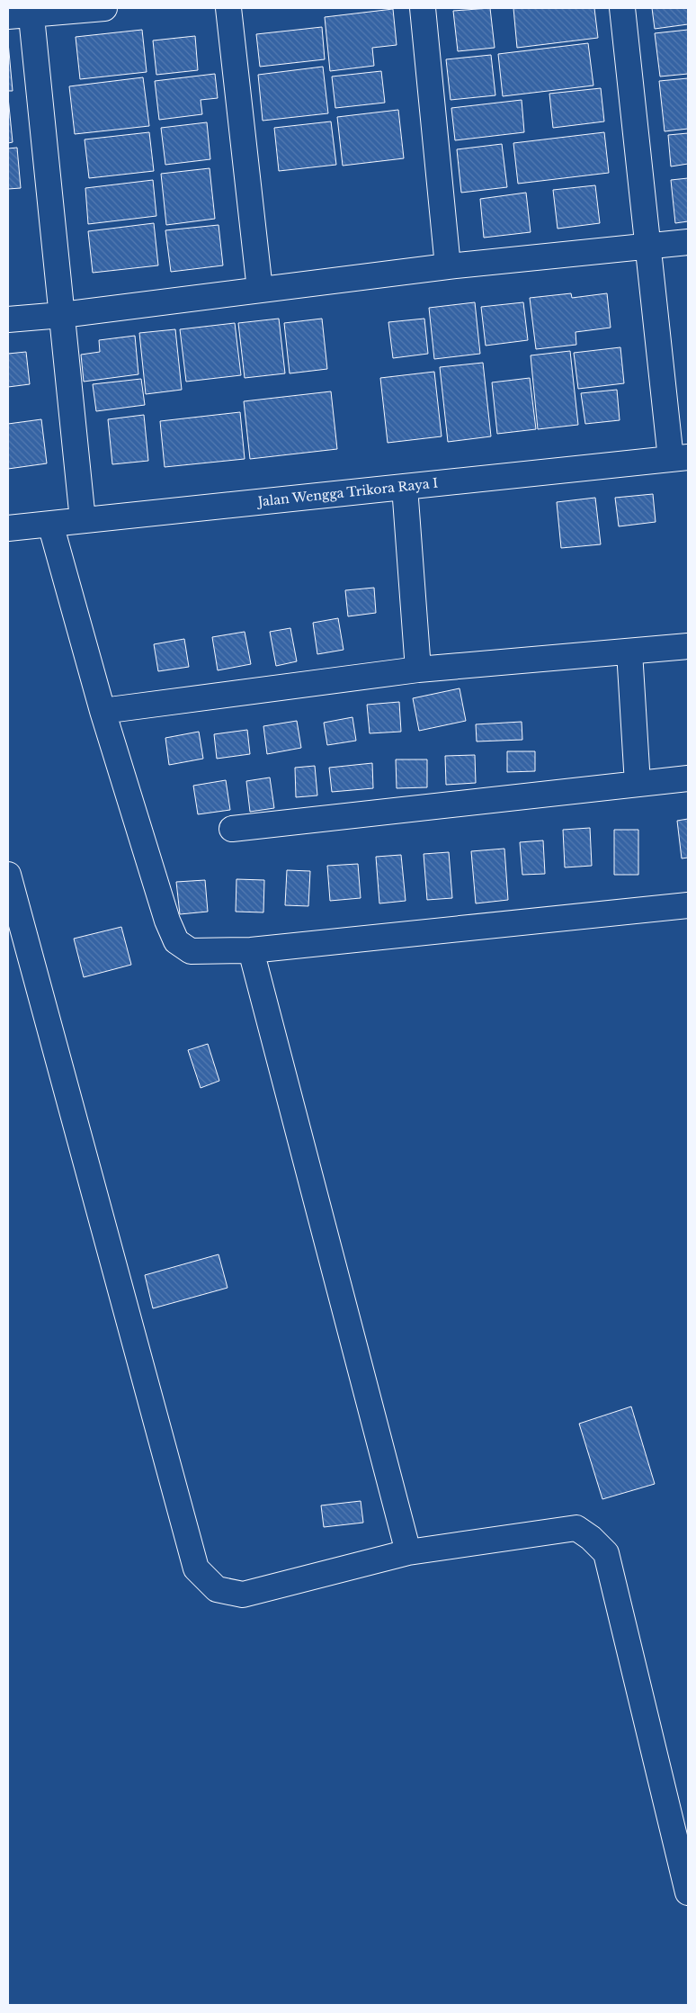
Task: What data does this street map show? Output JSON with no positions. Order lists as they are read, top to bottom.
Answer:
{
  "streets": {
    "street": ["Jalan Wengga Trikora Raya I"]
  }
}
